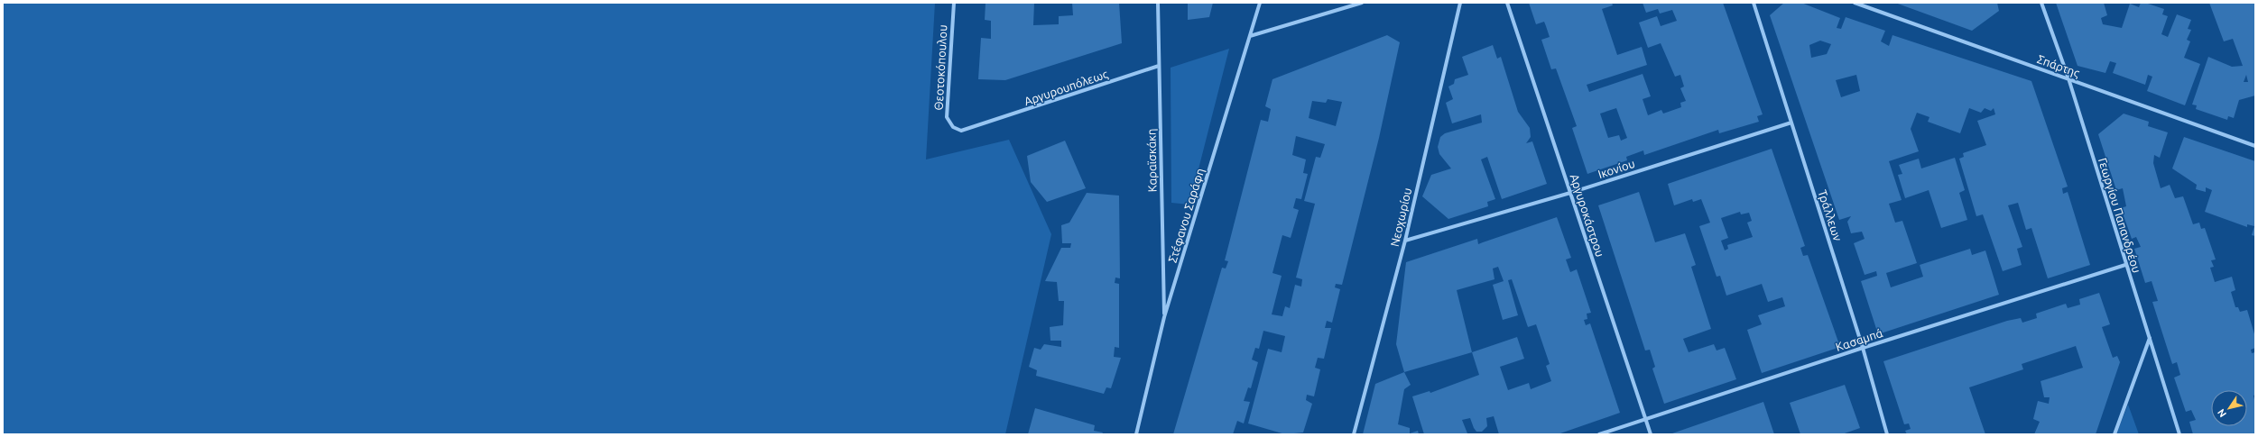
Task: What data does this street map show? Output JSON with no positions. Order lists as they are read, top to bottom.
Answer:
{
  "streets": {
    "street": [
      "Σπάρτης",
      "Θεοτοκόπουλου",
      "Αργυρουπόλεως",
      "Καραϊσκάκη",
      "Ικονίου",
      "Στέφανου Σαράφη",
      "Αργυροκάστρου",
      "Τράλλεων",
      "Γεωργίου Παπανδρέου",
      "Νεοχωρίου",
      "Κασαμπά"
    ]
  },
  "crossings": [
    ["Σπάρτης", "Γεωργίου Παπανδρέου"],
    ["Θεοτοκόπουλου", "Αργυρουπόλεως"],
    ["Αργυρουπόλεως", "Καραϊσκάκη"],
    ["Καραϊσκάκη", "Στέφανου Σαράφη"],
    ["Ικονίου", "Αργυροκάστρου"],
    ["Ικονίου", "Τράλλεων"],
    ["Ικονίου", "Νεοχωρίου"],
    ["Αργυροκάστρου", "Κασαμπά"],
    ["Τράλλεων", "Κασαμπά"],
    ["Γεωργίου Παπανδρέου", "Κασαμπά"]
  ],
  "north": "bottom left"
}
